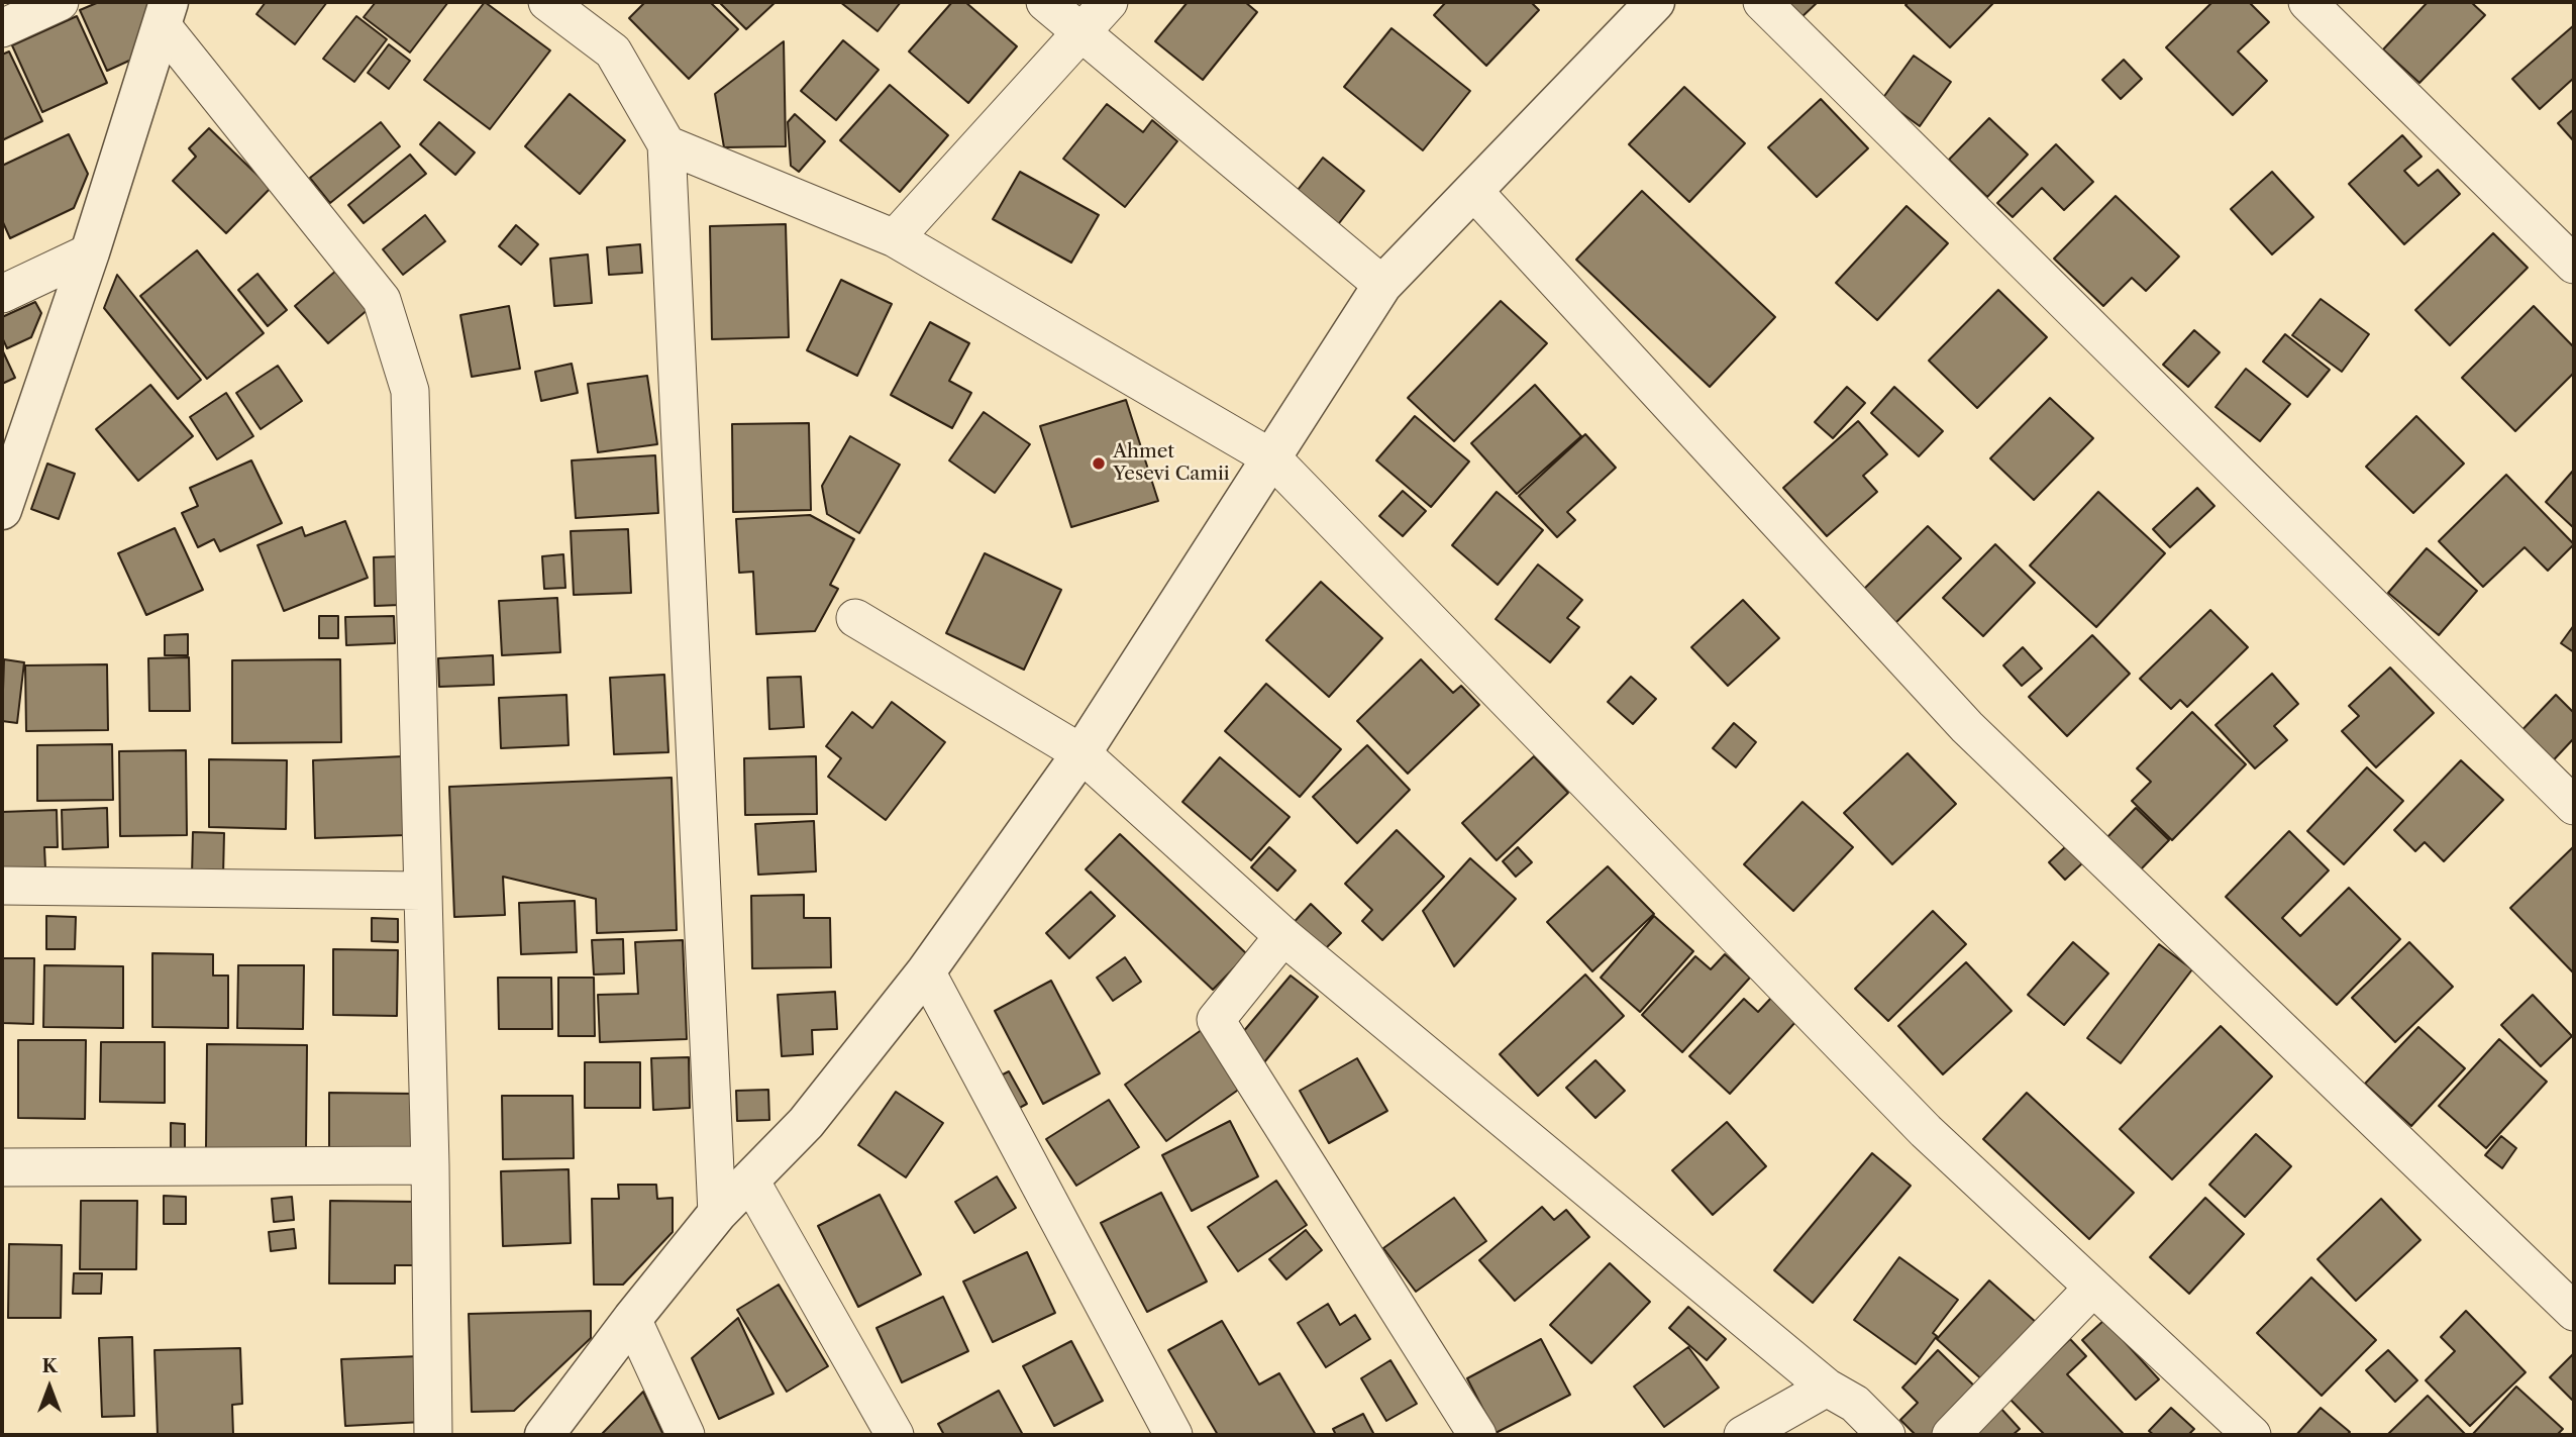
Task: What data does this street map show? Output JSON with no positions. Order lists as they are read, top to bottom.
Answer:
{
  "places": ["Ahmet Yesevi Camii"],
  "north": "top"
}
